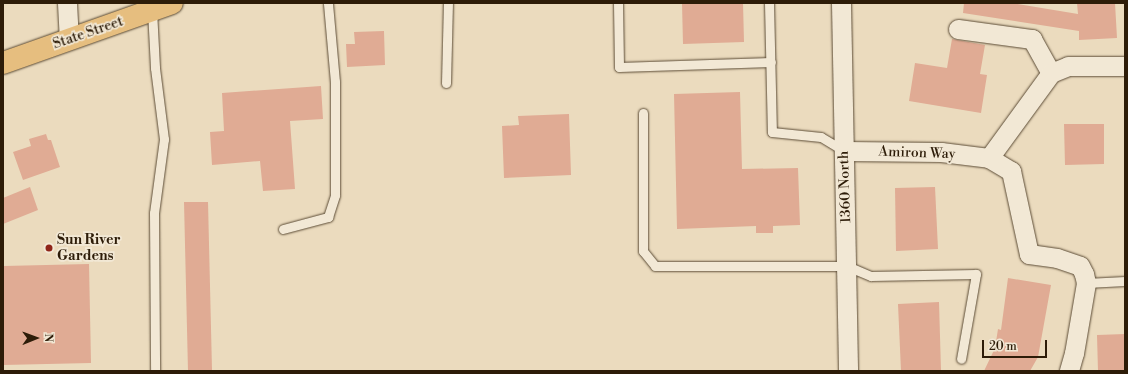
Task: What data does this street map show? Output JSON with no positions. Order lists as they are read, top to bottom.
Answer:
{
  "streets": {
    "main road": ["State Street"],
    "street": ["Amiron Way", "1360 North"]
  },
  "crossings": [
    ["Amiron Way", "1360 North"]
  ],
  "places": ["Sun River Gardens"],
  "scale_bar": "20 m",
  "north": "right"
}
